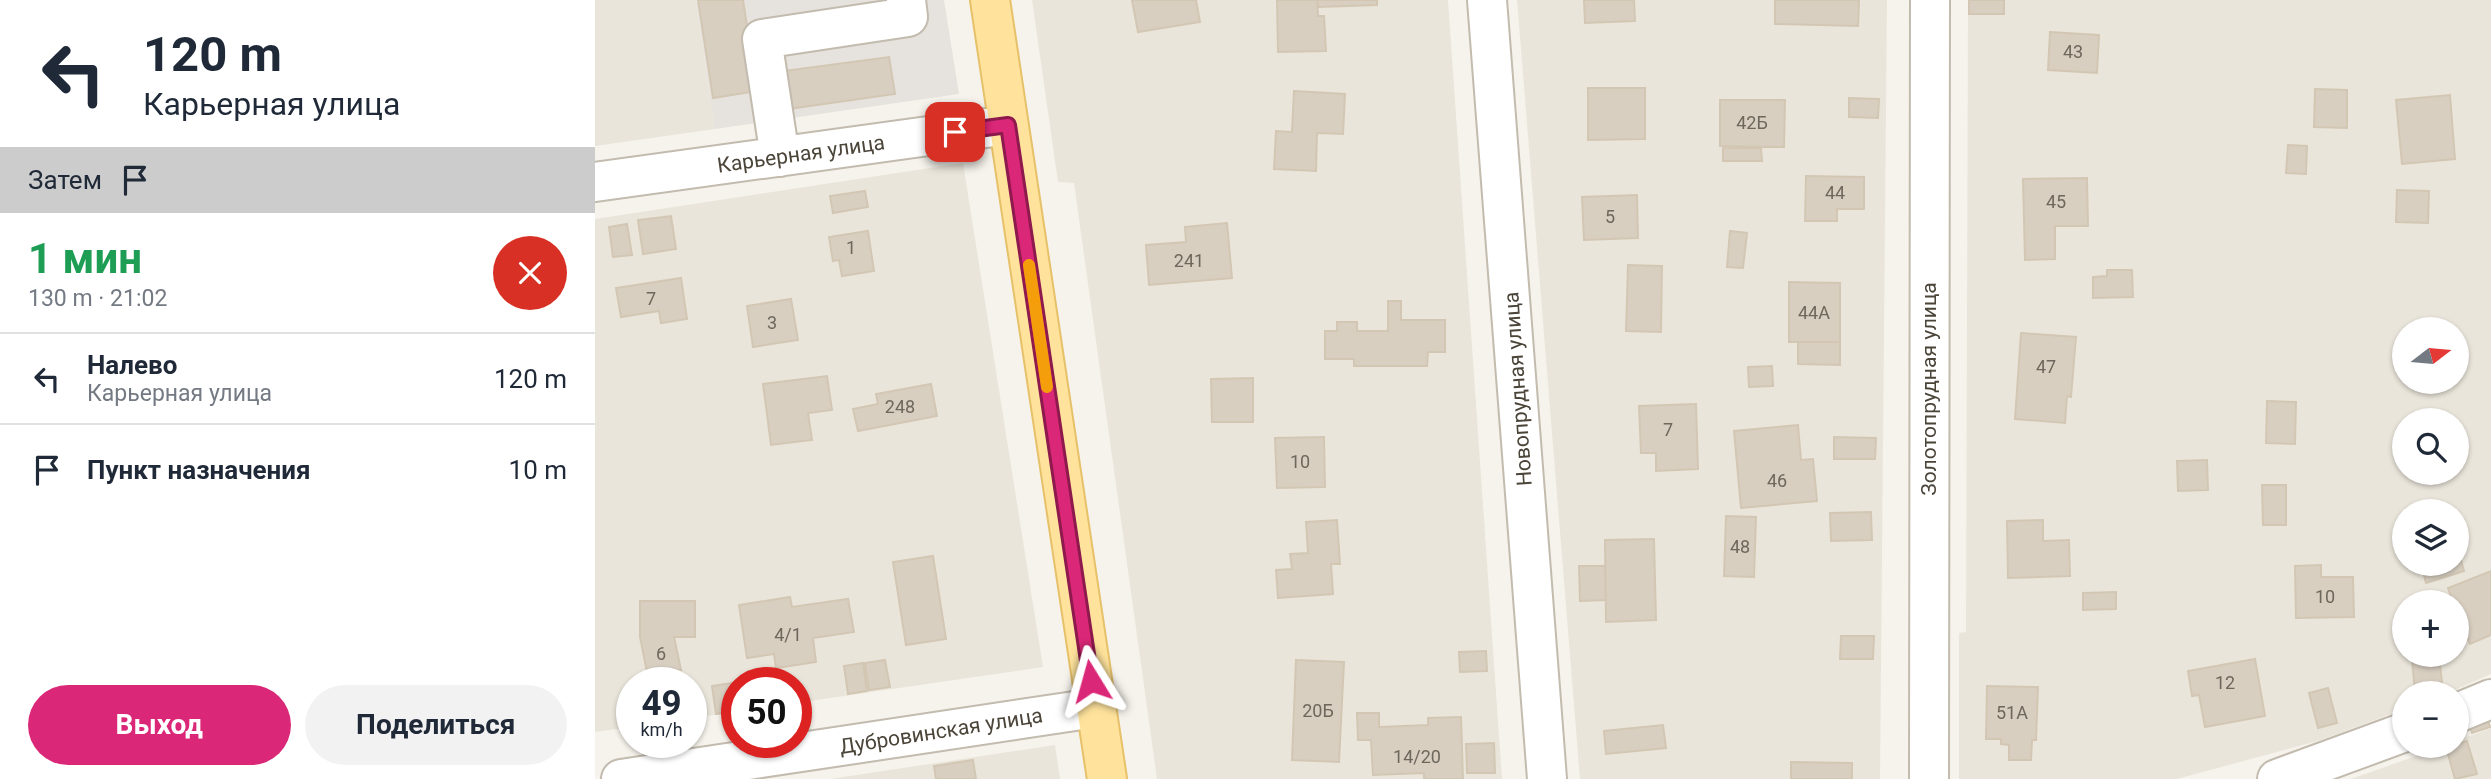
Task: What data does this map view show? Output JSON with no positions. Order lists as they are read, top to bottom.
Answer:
{
  "streets": {
    "street": [
      "Карьерная улица",
      "Новопрудная улица",
      "Золотопрудная улица",
      "Дубровинская улица"
    ]
  },
  "house_numbers": [
    "43",
    "42Б",
    "44",
    "45",
    "5",
    "1",
    "241",
    "7",
    "44А",
    "3",
    "47",
    "248",
    "7",
    "10",
    "46",
    "48",
    "10",
    "4/1",
    "6",
    "12",
    "20Б",
    "51А",
    "14/20"
  ],
  "north": "right",
  "page": {
    "turn": ["120 m", "Карьерная улица"],
    "then": "Затем",
    "heading": ["1 мин", "130 m · 21:02"],
    "map_buttons": ["+", "−"],
    "list": [
      {
        "name": "Налево",
        "note": "Карьерная улица",
        "value": "120 m"
      },
      {
        "name": "Пункт назначения",
        "value": "10 m"
      }
    ],
    "speed": "49 km/h",
    "limit": "50",
    "buttons": ["Выход", "Поделиться"]
  }
}
